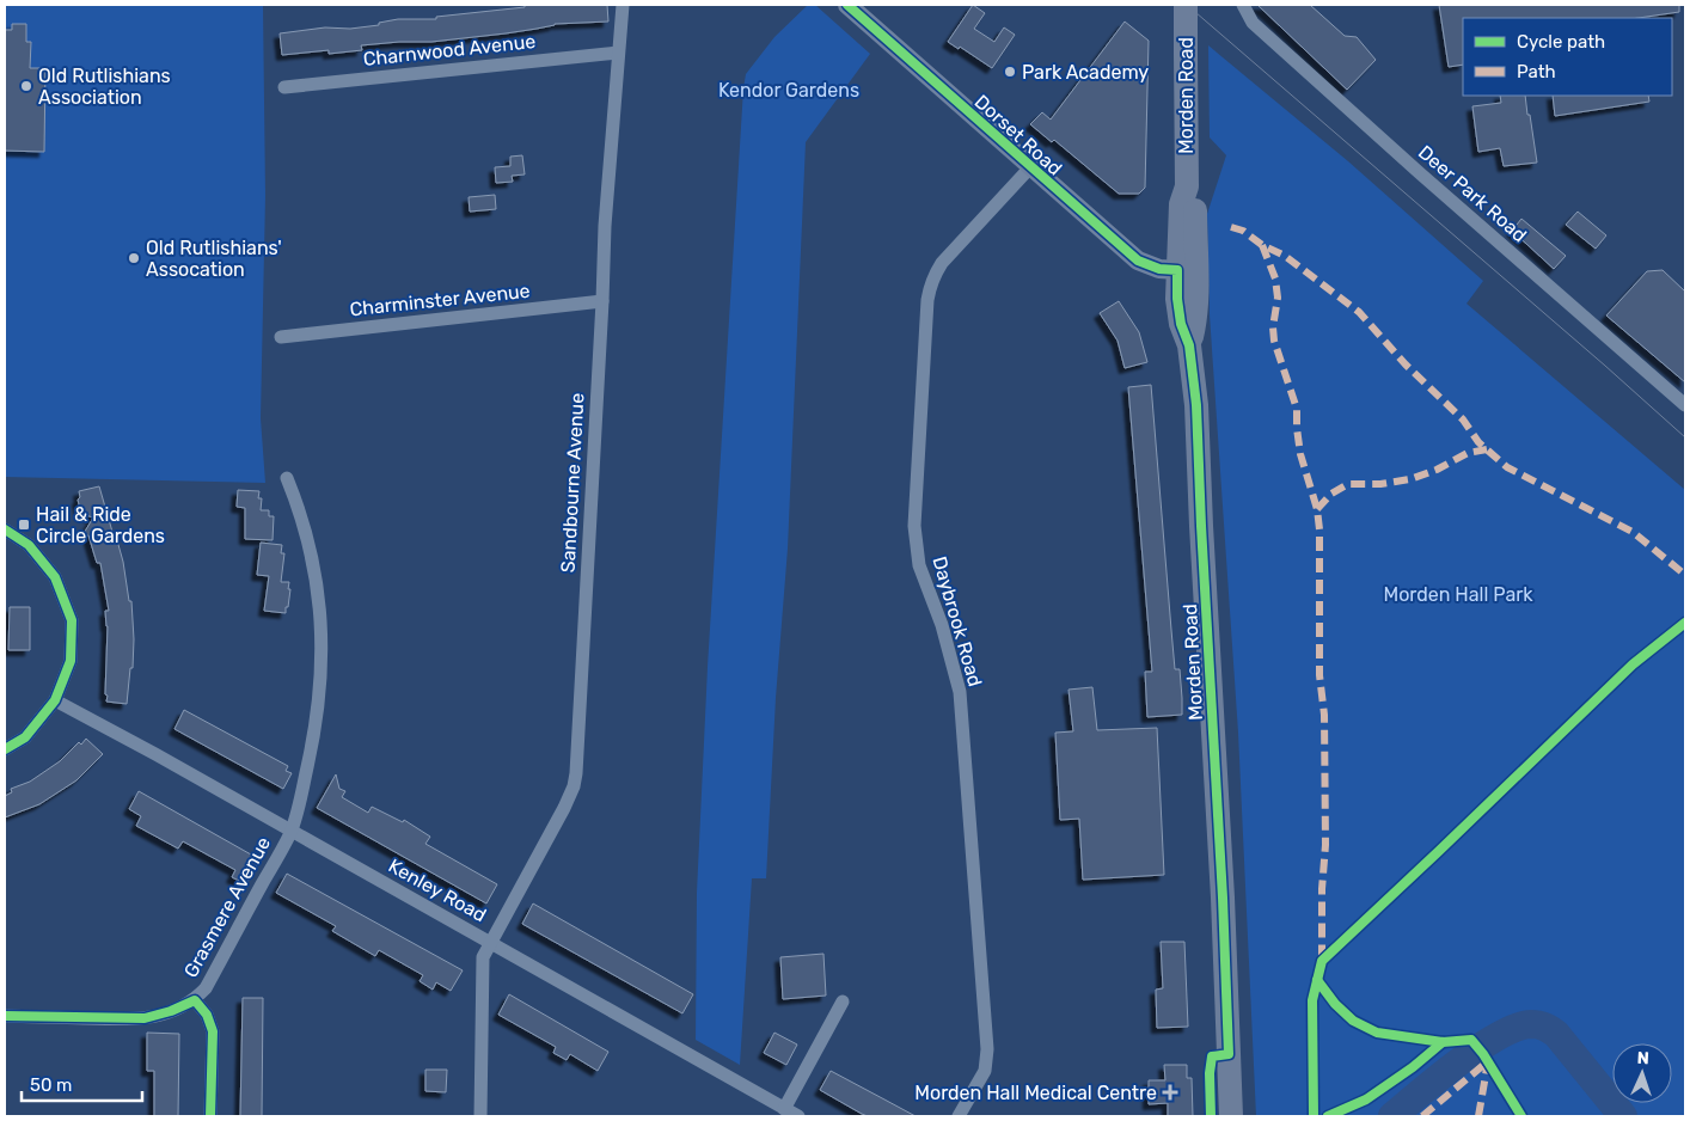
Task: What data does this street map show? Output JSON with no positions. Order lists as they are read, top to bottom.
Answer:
{
  "streets": {
    "highway": ["Morden Road"],
    "main road": ["Dorset Road"],
    "street": [
      "Charnwood Avenue",
      "Deer Park Road",
      "Charminster Avenue",
      "Sandbourne Avenue",
      "Daybrook Road",
      "Kenley Road",
      "Grasmere Avenue"
    ]
  },
  "crossings": [
    ["Charnwood Avenue", "Sandbourne Avenue"],
    ["Morden Road", "Dorset Road"],
    ["Dorset Road", "Daybrook Road"],
    ["Charminster Avenue", "Sandbourne Avenue"],
    ["Sandbourne Avenue", "Kenley Road"],
    ["Kenley Road", "Grasmere Avenue"]
  ],
  "parks": ["Kendor Gardens", "Morden Hall Park"],
  "places": {
    "other": ["Park Academy", "Old Rutlishians Association", "Old Rutlishians' Assocation"],
    "transit": ["Hail & Ride Circle Gardens"],
    "health": ["Morden Hall Medical Centre"]
  },
  "legend": ["Cycle path", "Path"],
  "scale_bar": "50 m",
  "north": "top"
}
